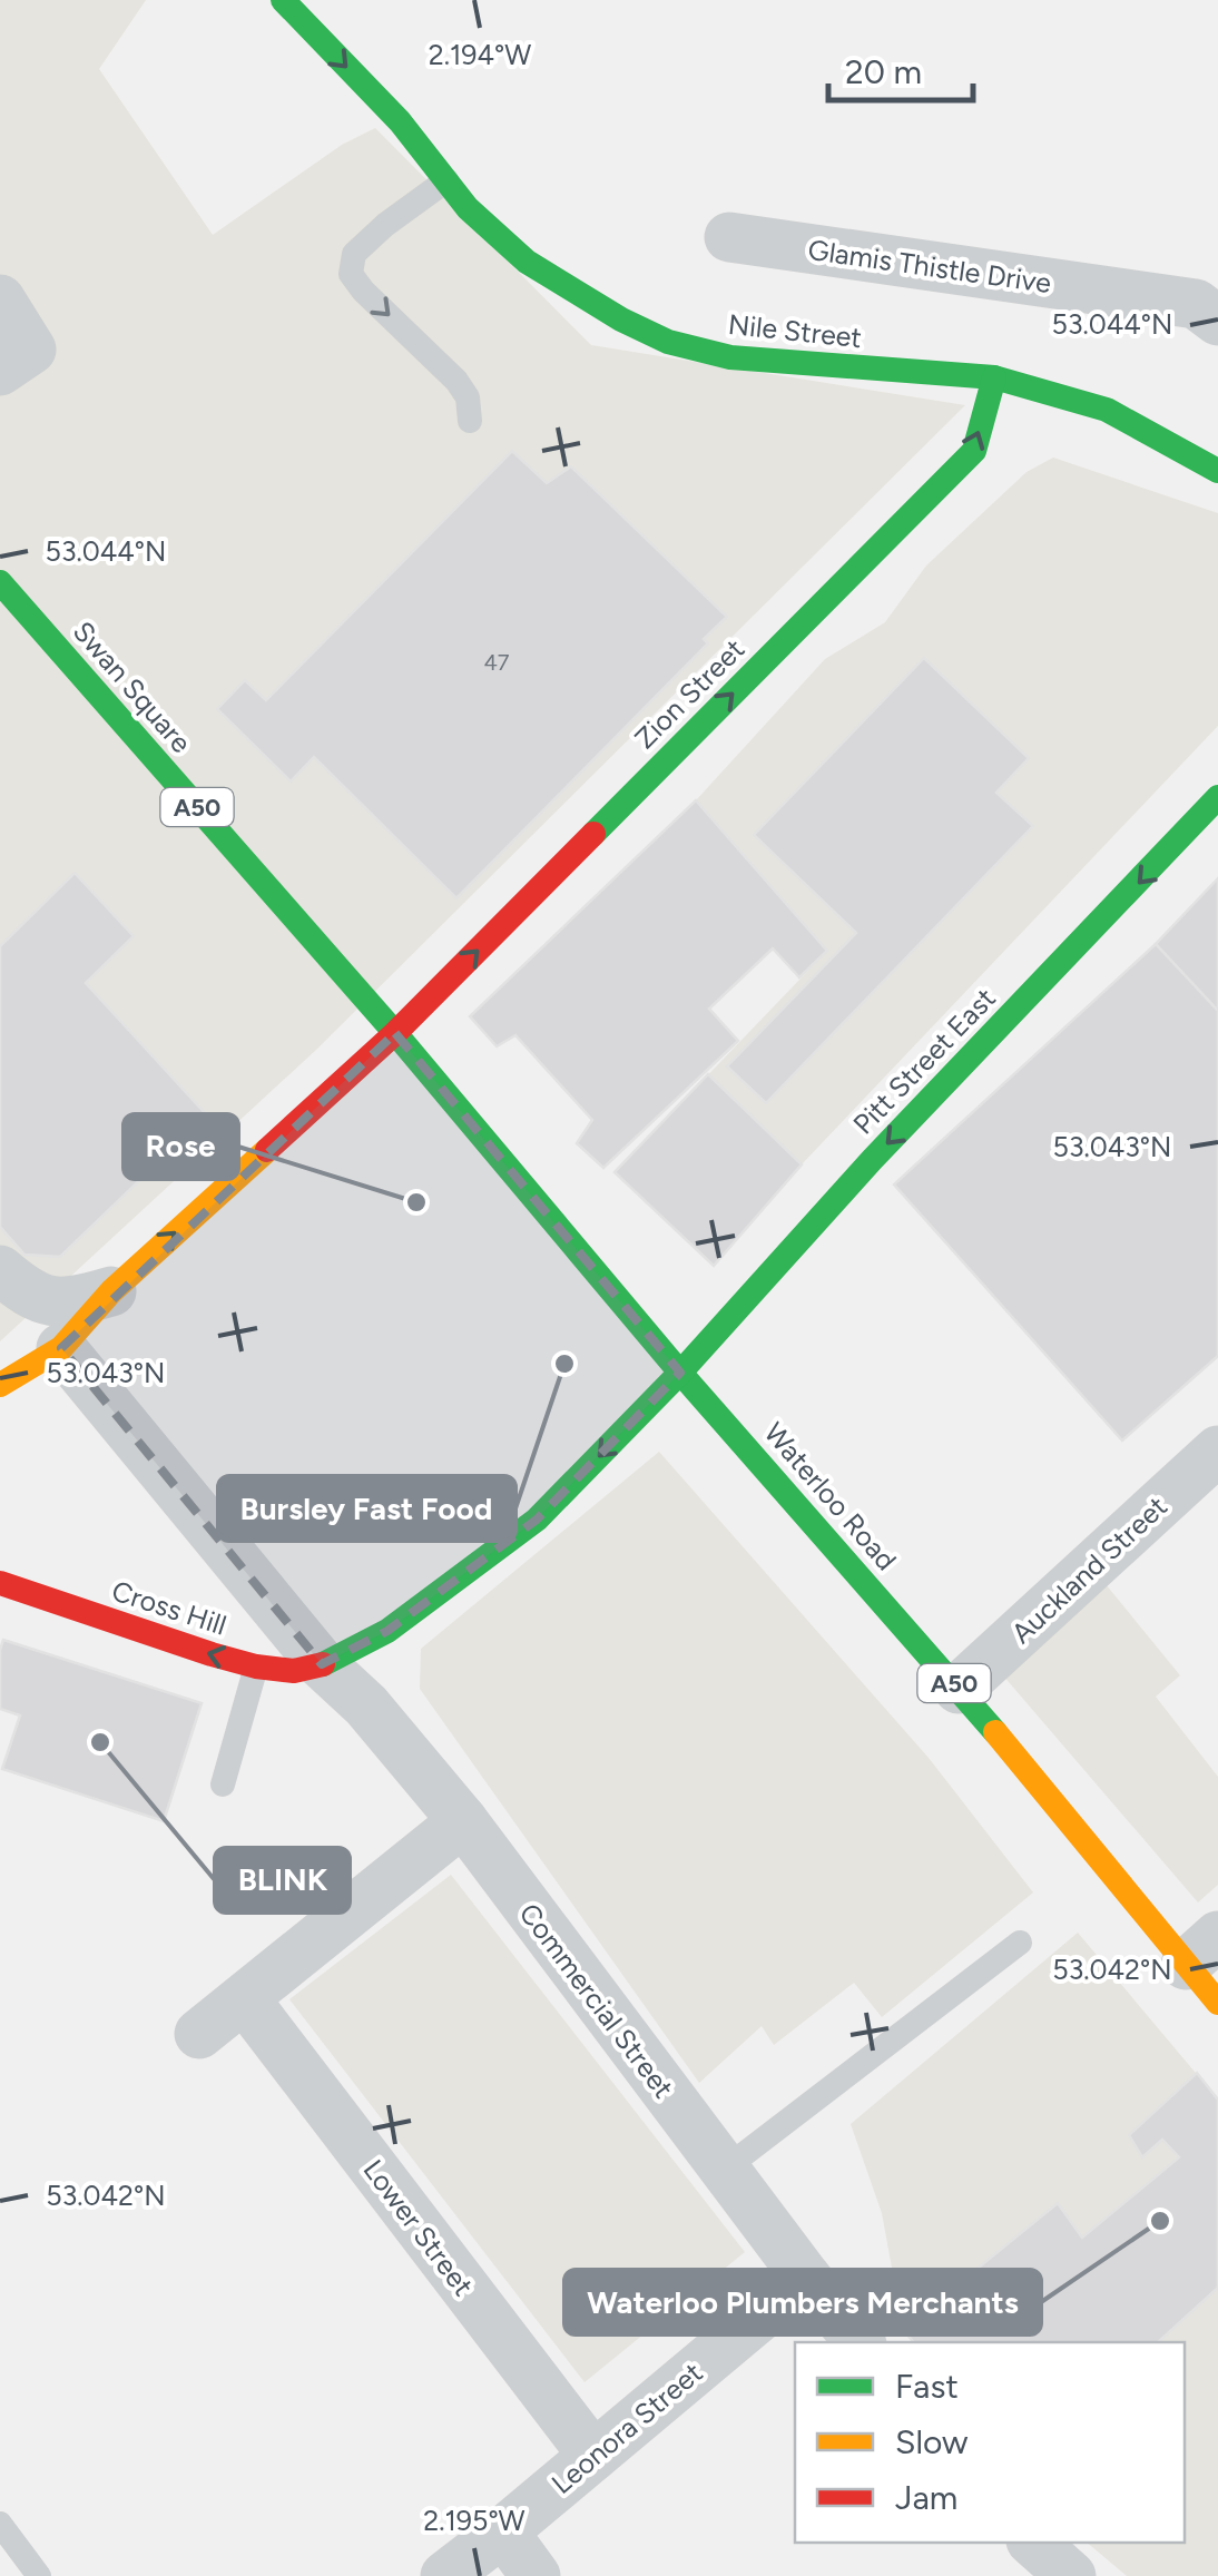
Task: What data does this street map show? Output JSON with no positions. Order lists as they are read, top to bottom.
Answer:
{
  "streets": {
    "main road": [
      "Nile Street",
      "Swan Square",
      "Zion Street",
      "A50",
      "Pitt Street East",
      "Waterloo Road",
      "Cross Hill"
    ],
    "street": [
      "Glamis Thistle Drive",
      "Auckland Street",
      "Commercial Street",
      "Lower Street",
      "Leonora Street"
    ]
  },
  "crossings": [
    ["Nile Street", "Zion Street"],
    ["Swan Square", "Zion Street"],
    ["Swan Square", "Waterloo Road"],
    ["Zion Street", "Waterloo Road"],
    ["Zion Street", "Commercial Street"],
    ["Pitt Street East", "Waterloo Road"],
    ["Pitt Street East", "Cross Hill"],
    ["Pitt Street East", "Commercial Street"],
    ["Waterloo Road", "Auckland Street"],
    ["Cross Hill", "Commercial Street"],
    ["Commercial Street", "Leonora Street"],
    ["Lower Street", "Leonora Street"]
  ],
  "one_way": ["Zion Street", "Pitt Street East", "Cross Hill"],
  "places": [
    "Rose",
    "Bursley Fast Food",
    "BLINK",
    "Waterloo Plumbers Merchants"
  ],
  "house_numbers": ["47"],
  "legend": ["Fast", "Slow", "Jam"],
  "scale_bar": "20 m",
  "coordinates": [
    "2.194°W",
    "53.044°N",
    "53.043°N",
    "53.042°N",
    "2.195°W"
  ]
}
